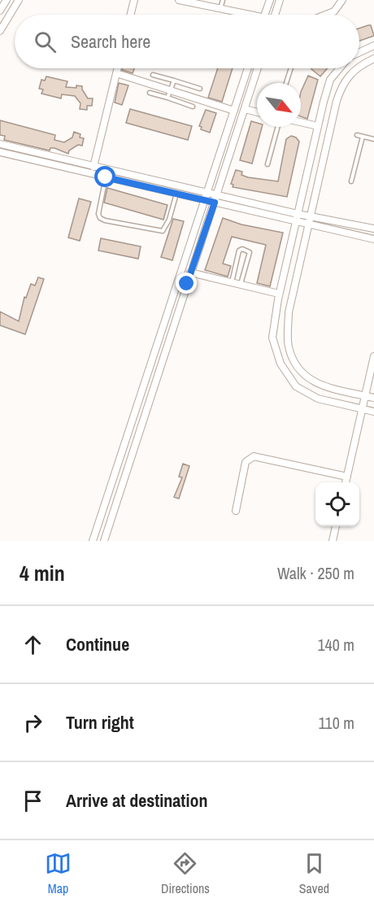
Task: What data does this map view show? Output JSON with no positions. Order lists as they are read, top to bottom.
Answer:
{
  "north": "bottom right",
  "page": {
    "search": "Search here",
    "heading": ["4 min", "Walk · 250 m"],
    "list": [
      ["Continue", "140 m"],
      ["Turn right", "110 m"],
      "Arrive at destination"
    ],
    "nav": ["Map", "Directions", "Saved"]
  }
}
